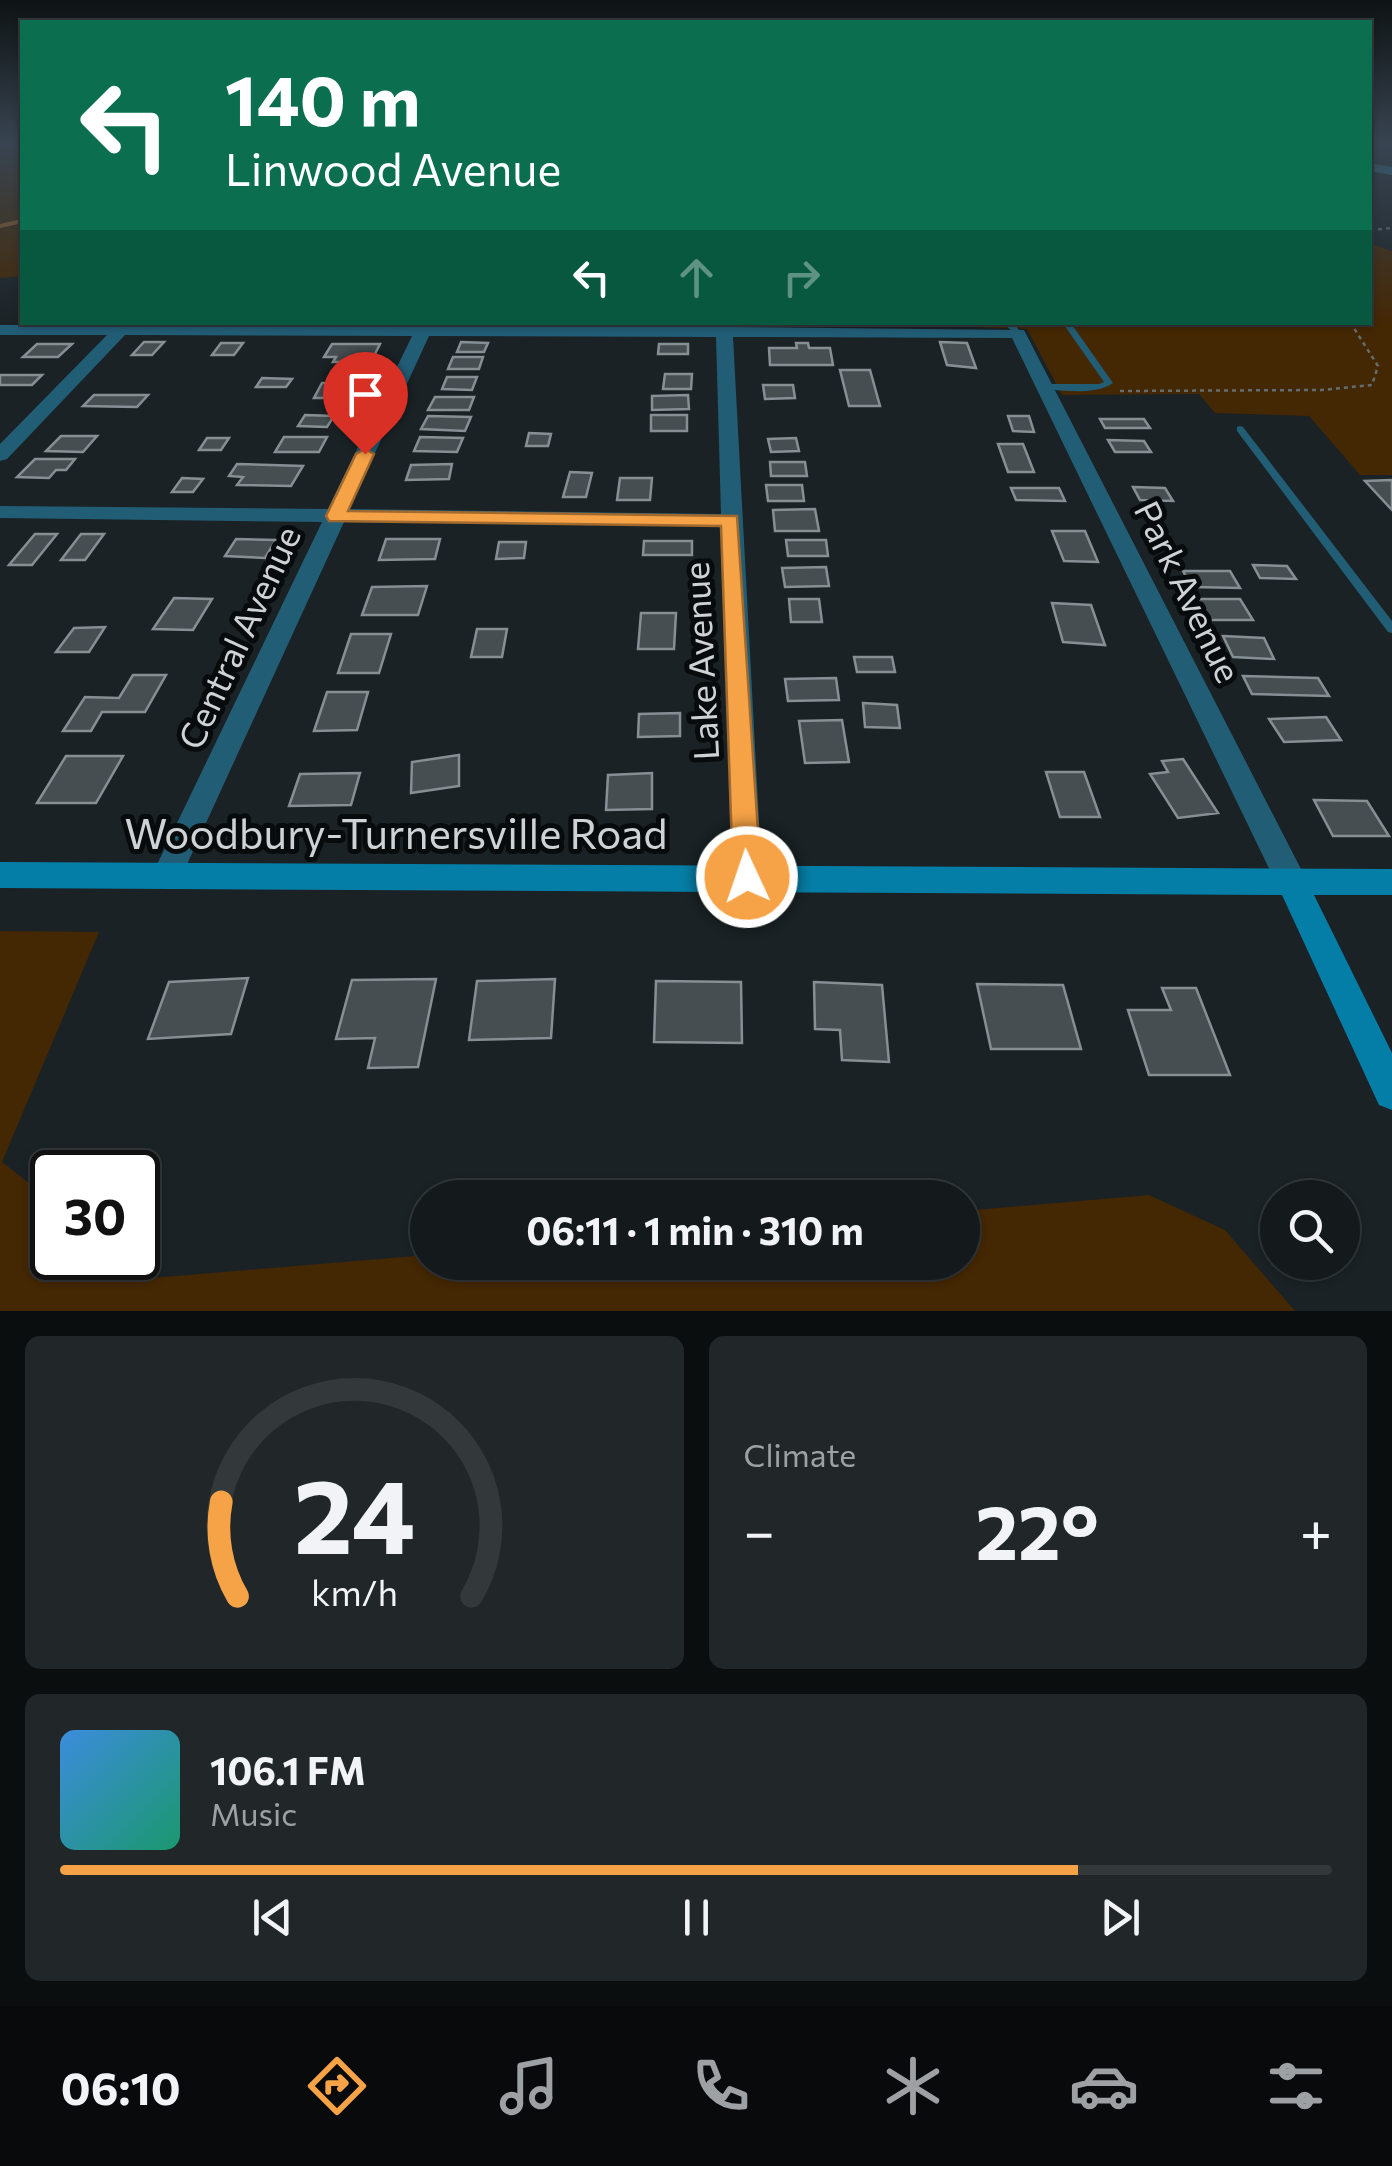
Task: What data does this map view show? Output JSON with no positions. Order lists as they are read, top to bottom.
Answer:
{
  "streets": {
    "main road": ["Woodbury-Turnersville Road"],
    "street": ["Park Avenue", "Central Avenue", "Lake Avenue"]
  },
  "crossings": [
    ["Park Avenue", "Woodbury-Turnersville Road"],
    ["Central Avenue", "Woodbury-Turnersville Road"],
    ["Lake Avenue", "Woodbury-Turnersville Road"]
  ],
  "page": {
    "turn": ["140 m", "Linwood Avenue"],
    "limit": "30",
    "trip": "06:11 · 1 min · 310 m",
    "tile": "Climate",
    "heat": ["−", "22°", "+"],
    "song": ["106.1 FM", "Music"],
    "tabs": "06:10",
    "gauge": ["24", "km/h"]
  }
}
